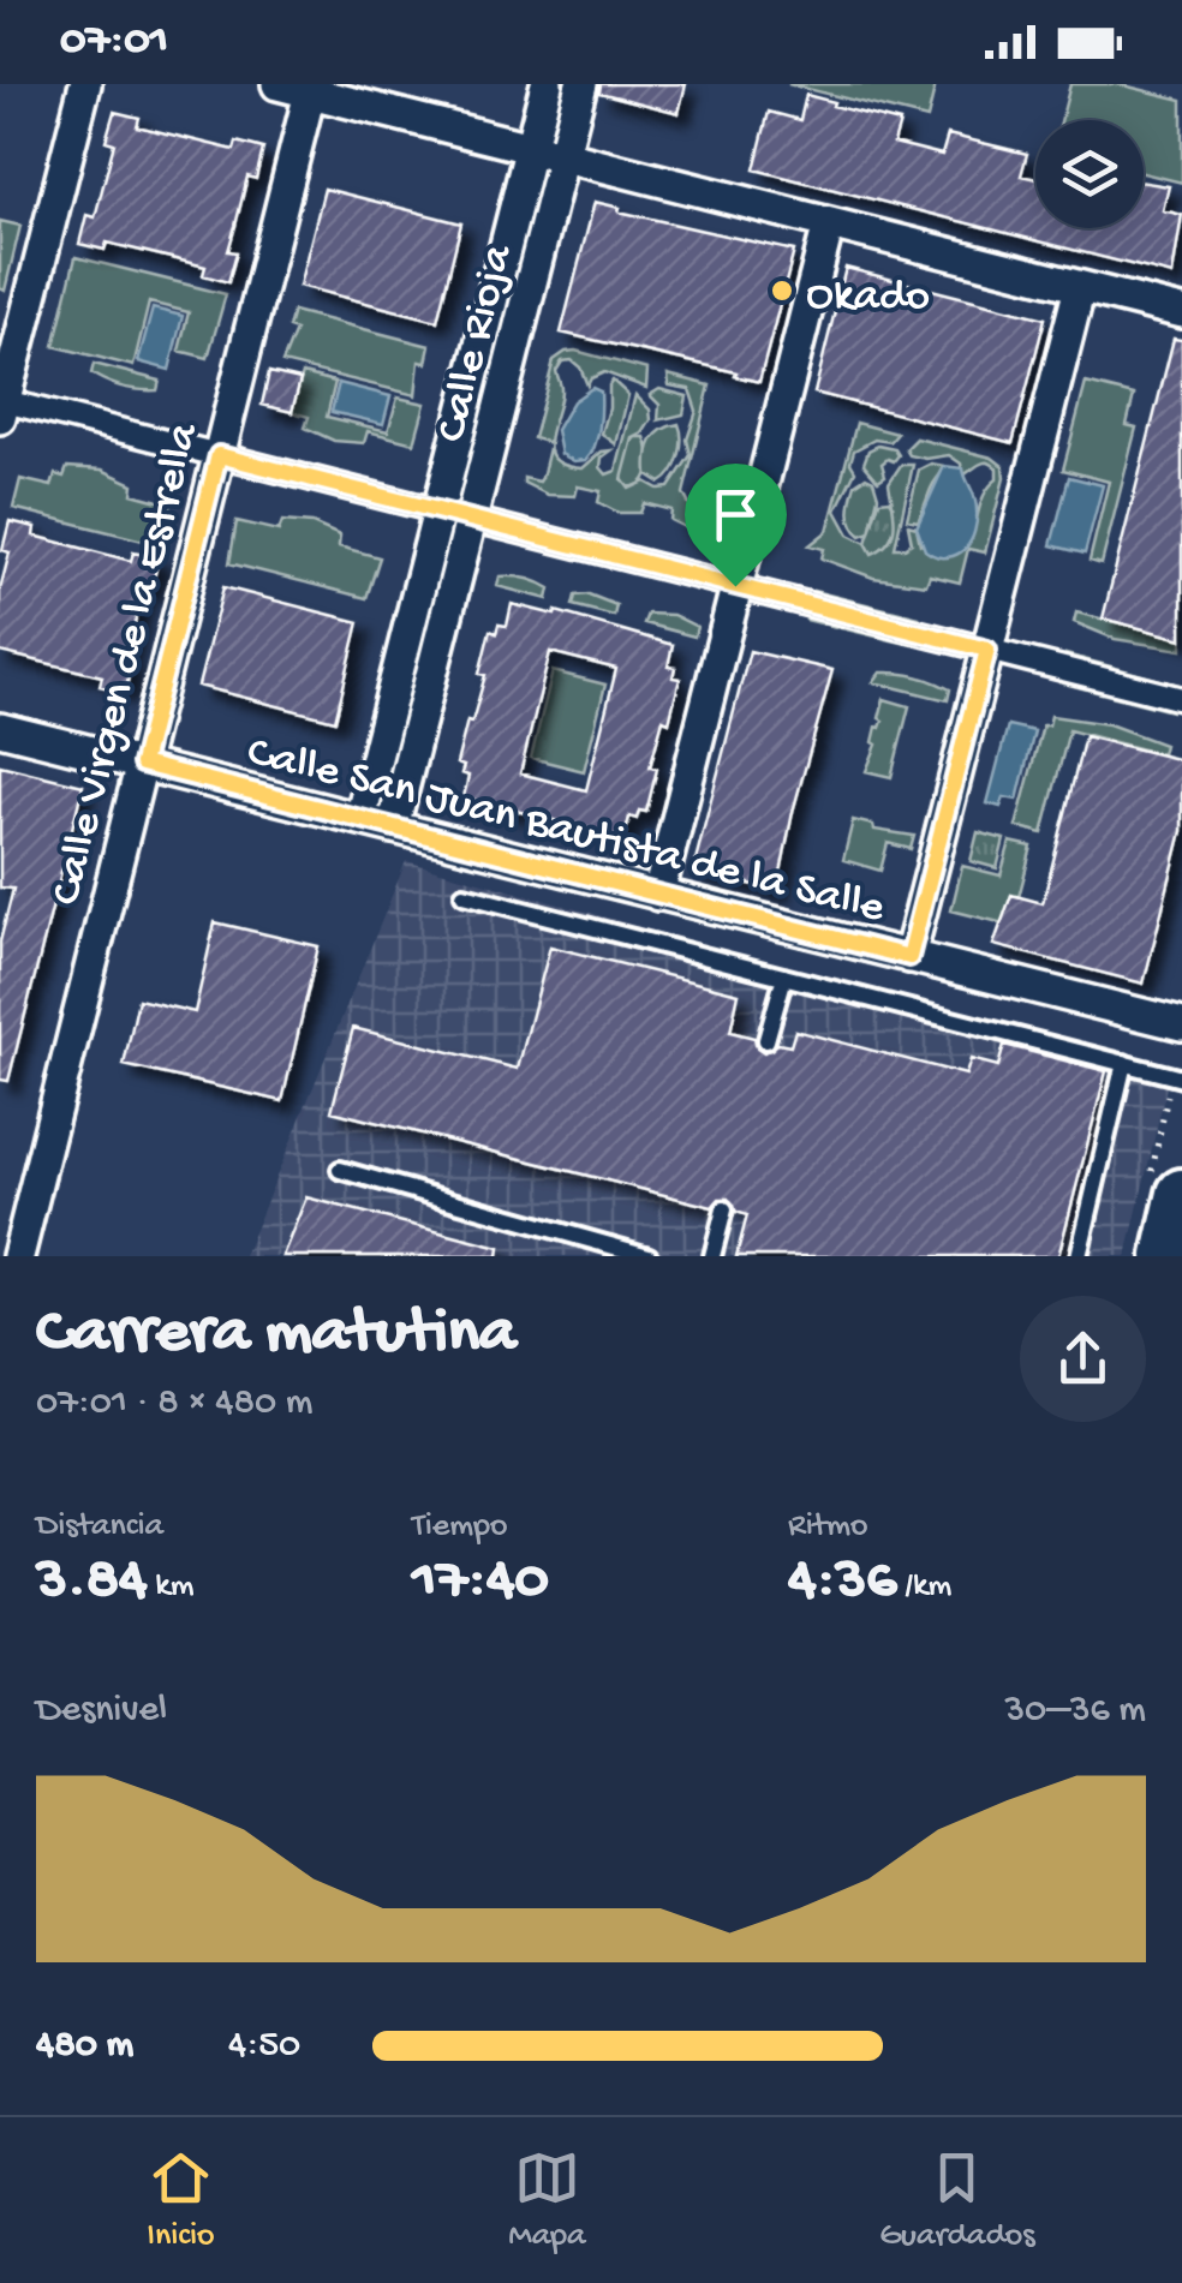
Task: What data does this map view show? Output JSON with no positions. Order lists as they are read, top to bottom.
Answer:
{
  "streets": {
    "street": ["Calle Rioja", "Calle Virgen de la Estrella", "Calle San Juan Bautista de la Salle"]
  },
  "crossings": [
    ["Calle Rioja", "Calle San Juan Bautista de la Salle"],
    ["Calle Virgen de la Estrella", "Calle San Juan Bautista de la Salle"]
  ],
  "places": ["Okado"],
  "page": {
    "status": "07:01",
    "heading": ["Carrera matutina", "07:01 · 8 × 480 m"],
    "stats": [
      ["Distancia", "3.84 km"],
      ["Tiempo", "17:40"],
      ["Ritmo", "4:36 /km"]
    ],
    "chart": ["Desnivel", "30–36 m"],
    "list": [
      {
        "name": "480 m",
        "note": "4:50"
      }
    ],
    "tabs": ["Inicio", "Mapa", "Guardados"]
  }
}
